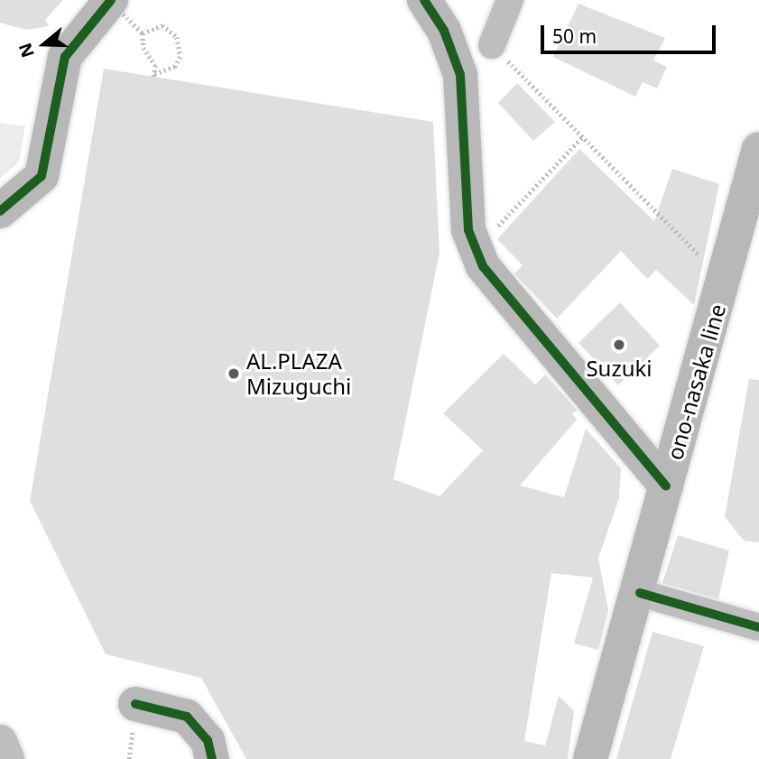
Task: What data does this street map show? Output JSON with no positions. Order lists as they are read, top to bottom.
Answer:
{
  "streets": {
    "street": ["ono-nasaka line"]
  },
  "places": ["Suzuki", "AL.PLAZA Mizuguchi"],
  "scale_bar": "50 m",
  "north": "left"
}
